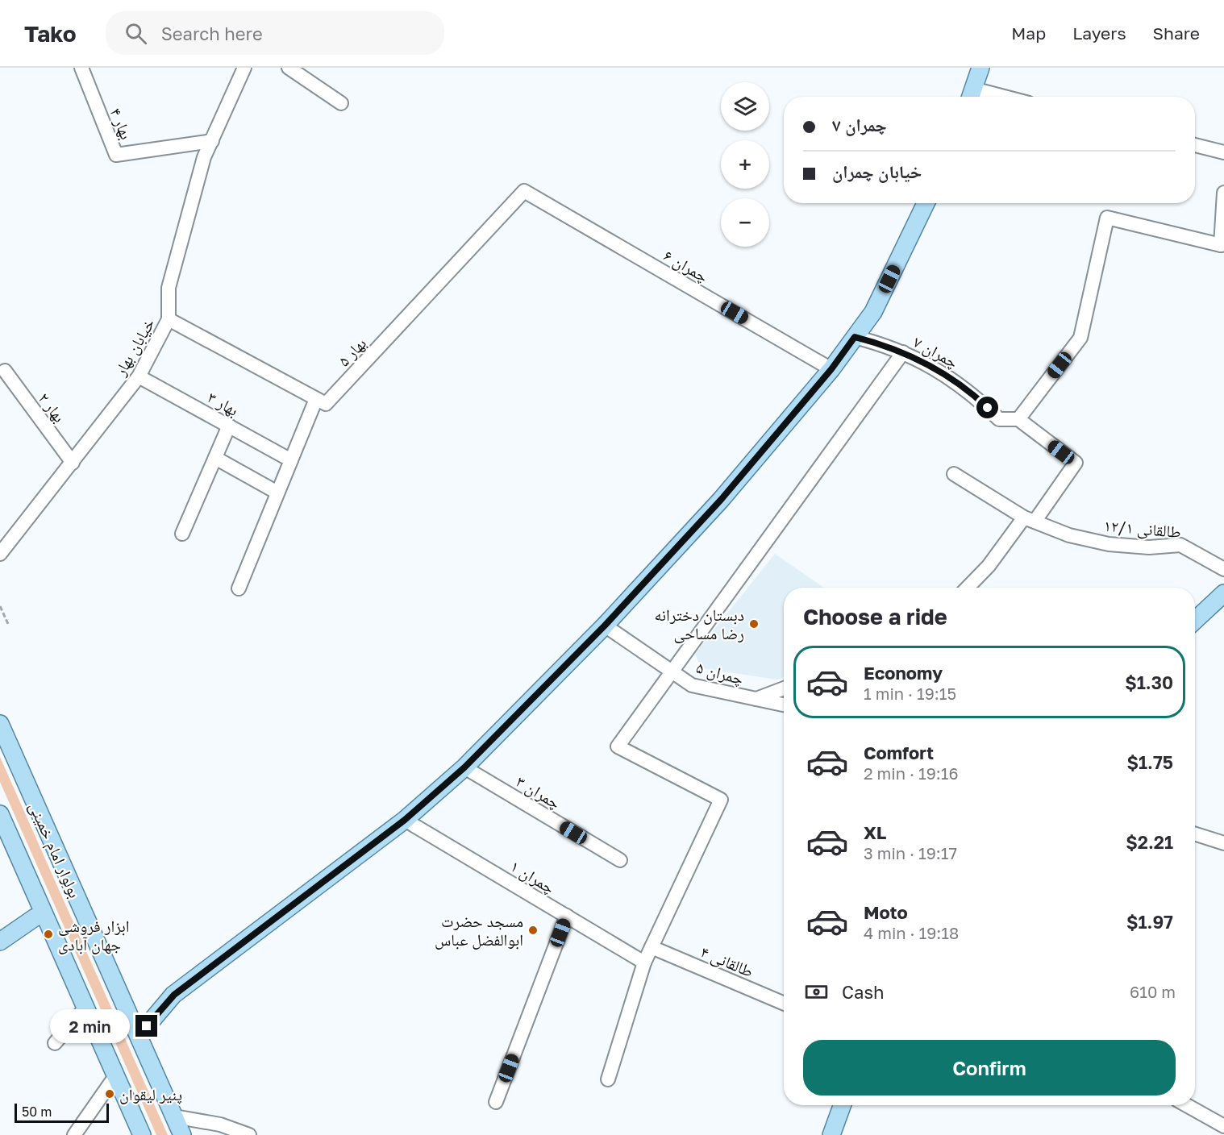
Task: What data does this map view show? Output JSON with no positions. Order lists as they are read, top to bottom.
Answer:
{
  "streets": {
    "main road": ["بولوار امام خمینی"],
    "street": [
      "بهار ۴",
      "چمران ۶",
      "خیابان بهار",
      "بهار ۵",
      "چمران ۷",
      "بهار ۳",
      "بهار ۲",
      "طالقانی ۱۲/۱",
      "چمران ۵",
      "چمران ۳",
      "چمران ۱",
      "طالقانی ۴"
    ]
  },
  "crossings": [
    ["بهار ۴", "خیابان بهار"],
    ["چمران ۶", "بهار ۵"],
    ["خیابان بهار", "بهار ۳"],
    ["خیابان بهار", "بهار ۲"]
  ],
  "places": [
    "دبستان دخترانه رضا مساحی",
    "مسجد حضرت ابوالفضل عباس",
    "ابزار فروشی جهان آبادی",
    "پنیر لیقوان"
  ],
  "scale_bar": "50 m",
  "page": {
    "header": "Tako",
    "search": "Search here",
    "nav": ["Map", "Layers", "Share"],
    "map_buttons": ["+", "−"],
    "banner": ["چمران ۷", "خیابان چمران"],
    "heading": "Choose a ride",
    "list": [
      {
        "name": "Economy",
        "note": "1 min · 19:15",
        "value": "$1.30"
      },
      {
        "name": "Comfort",
        "note": "2 min · 19:16",
        "value": "$1.75"
      },
      {
        "name": "XL",
        "note": "3 min · 19:17",
        "value": "$2.21"
      },
      {
        "name": "Moto",
        "note": "4 min · 19:18",
        "value": "$1.97"
      }
    ],
    "pay": ["Cash", "610 m"],
    "bubble": "2 min",
    "buttons": "Confirm",
    "scale": "50 m"
  }
}
